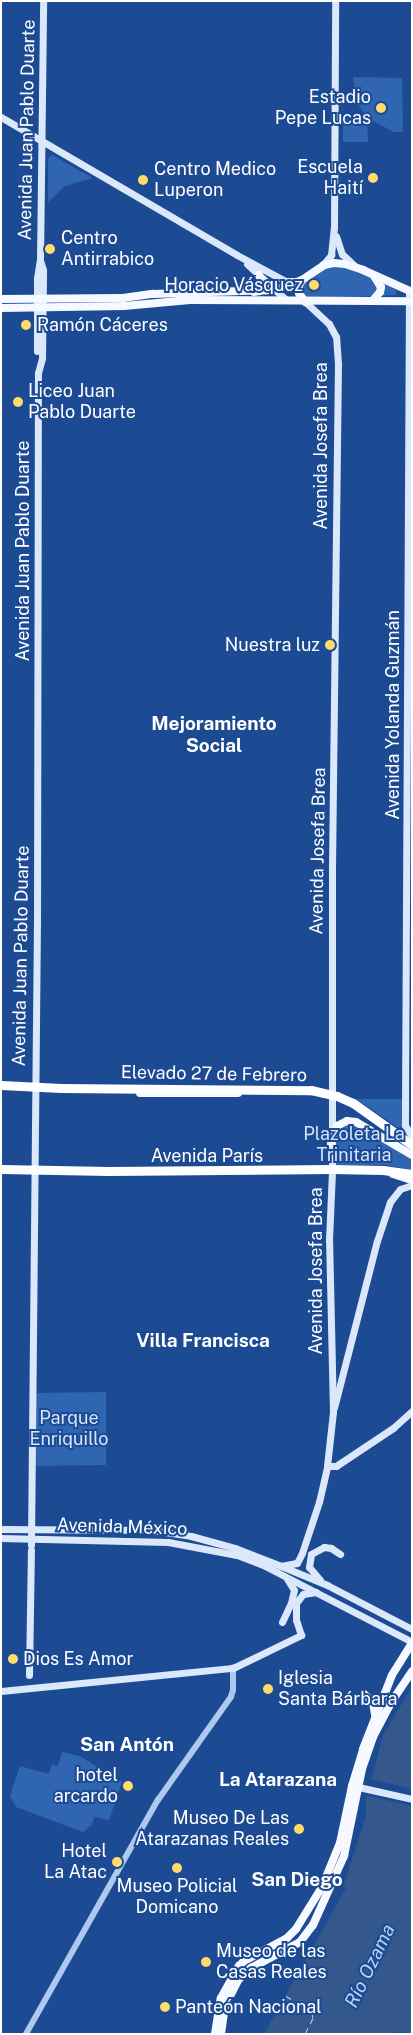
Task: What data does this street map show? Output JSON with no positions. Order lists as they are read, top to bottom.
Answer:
{
  "streets": {
    "highway": ["Elevado 27 de Febrero"],
    "main road": [
      "Avenida Juan Pablo Duarte",
      "Avenida Josefa Brea",
      "Avenida Yolanda Guzmán",
      "Avenida París",
      "Avenida México"
    ]
  },
  "crossings": [
    ["Avenida Juan Pablo Duarte", "Avenida París"],
    ["Avenida Juan Pablo Duarte", "Avenida México"],
    ["Avenida Josefa Brea", "Avenida París"]
  ],
  "districts": [
    "Mejoramiento Social",
    "Villa Francisca",
    "San Antón",
    "La Atarazana",
    "San Diego"
  ],
  "water": ["Río Ozama"],
  "parks": ["Plazoleta La Trinitaria", "Parque Enriquillo"],
  "places": [
    "Estadio Pepe Lucas",
    "Escuela Haití",
    "Centro Medico Luperon",
    "Centro Antirrabico",
    "Horacio Vásquez",
    "Ramón Cáceres",
    "Liceo Juan Pablo Duarte",
    "Nuestra luz",
    "Dios Es Amor",
    "Iglesia Santa Bárbara",
    "hotel arcardo",
    "Museo De Las Atarazanas Reales",
    "Hotel La Atac",
    "Museo Policial Domicano",
    "Museo de las Casas Reales",
    "Panteón Nacional"
  ]
}
